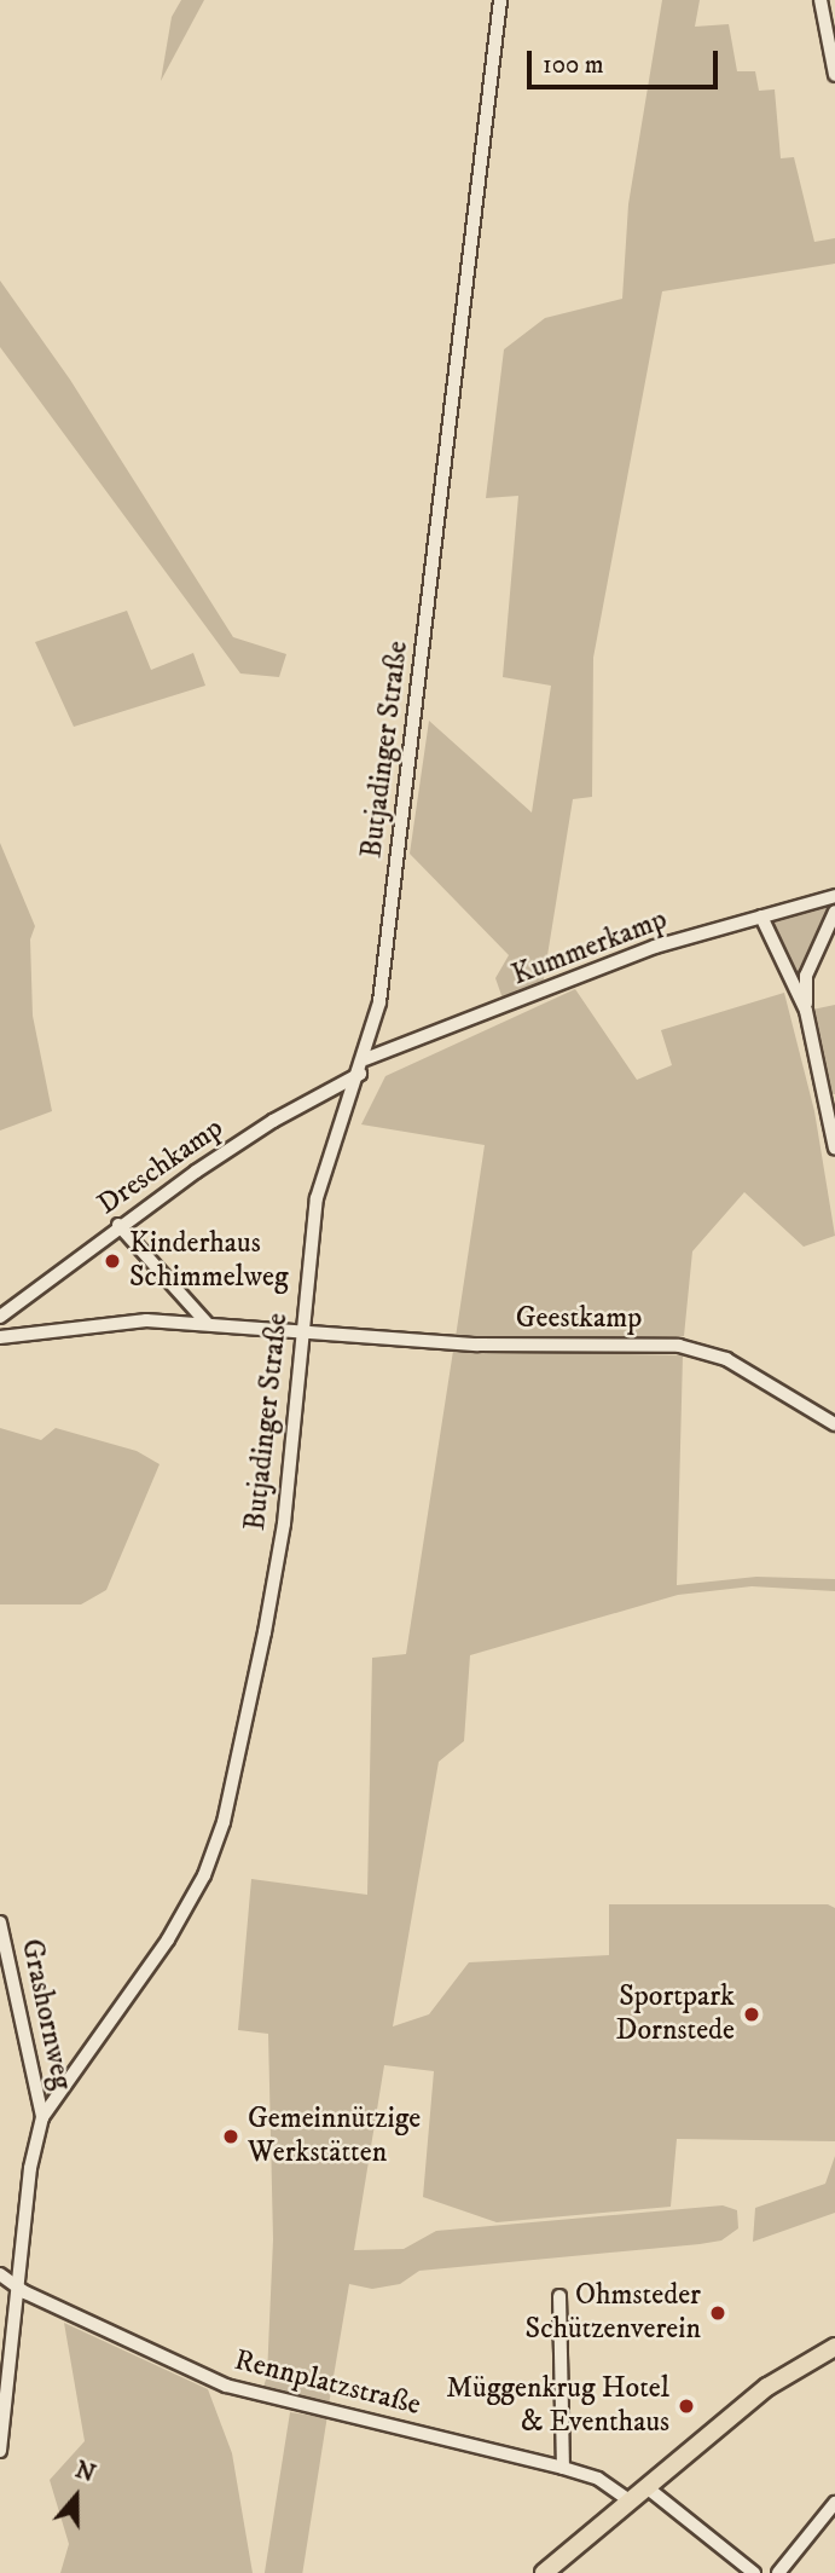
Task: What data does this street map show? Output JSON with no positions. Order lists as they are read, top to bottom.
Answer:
{
  "streets": {
    "street": [
      "Butjadinger Straße",
      "Kummerkamp",
      "Dreschkamp",
      "Geestkamp",
      "Grashornweg",
      "Rennplatzstraße"
    ]
  },
  "crossings": [
    ["Butjadinger Straße", "Kummerkamp"],
    ["Butjadinger Straße", "Dreschkamp"],
    ["Butjadinger Straße", "Geestkamp"],
    ["Butjadinger Straße", "Grashornweg"],
    ["Butjadinger Straße", "Rennplatzstraße"]
  ],
  "places": [
    "Kinderhaus Schimmelweg",
    "Sportpark Dornstede",
    "Gemeinnützige Werkstätten",
    "Ohmsteder Schützenverein",
    "Müggenkrug Hotel & Eventhaus"
  ],
  "scale_bar": "100 m",
  "north": "top"
}
